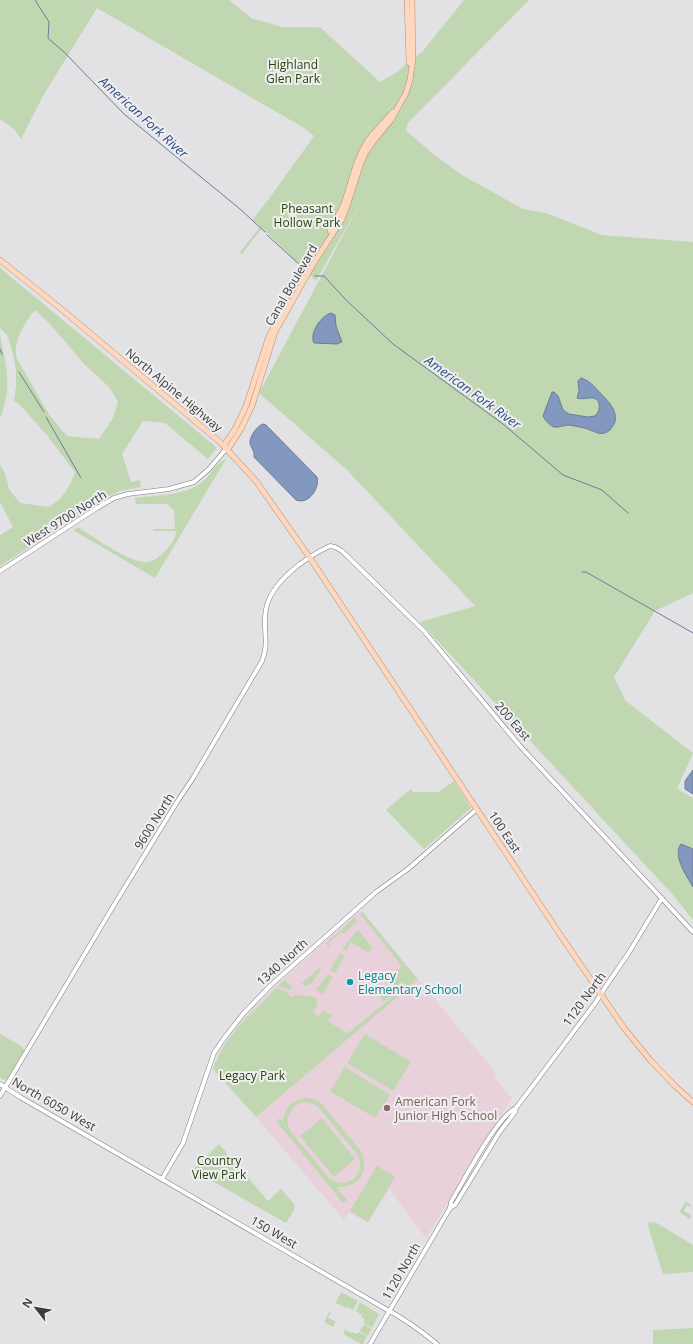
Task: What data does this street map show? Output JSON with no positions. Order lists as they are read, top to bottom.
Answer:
{
  "streets": {
    "main road": ["Canal Boulevard", "North Alpine Highway", "100 East"],
    "street": [
      "West 9700 North",
      "200 East",
      "9600 North",
      "1340 North",
      "1120 North",
      "North 6050 West",
      "150 West"
    ]
  },
  "crossings": [
    ["Canal Boulevard", "North Alpine Highway"],
    ["Canal Boulevard", "West 9700 North"],
    ["North Alpine Highway", "West 9700 North"],
    ["North Alpine Highway", "200 East"],
    ["North Alpine Highway", "9600 North"],
    ["North Alpine Highway", "100 East"],
    ["200 East", "9600 North"],
    ["200 East", "100 East"],
    ["200 East", "1120 North"],
    ["9600 North", "100 East"],
    ["9600 North", "North 6050 West"],
    ["100 East", "1340 North"],
    ["100 East", "1120 North"],
    ["1340 North", "150 West"],
    ["1120 North", "150 West"],
    ["North 6050 West", "150 West"]
  ],
  "water": ["American Fork River"],
  "parks": [
    "Highland Glen Park",
    "Pheasant Hollow Park",
    "Legacy Park",
    "Country View Park"
  ],
  "places": ["Legacy Elementary School", "American Fork Junior High School"],
  "north": "top left"
}
